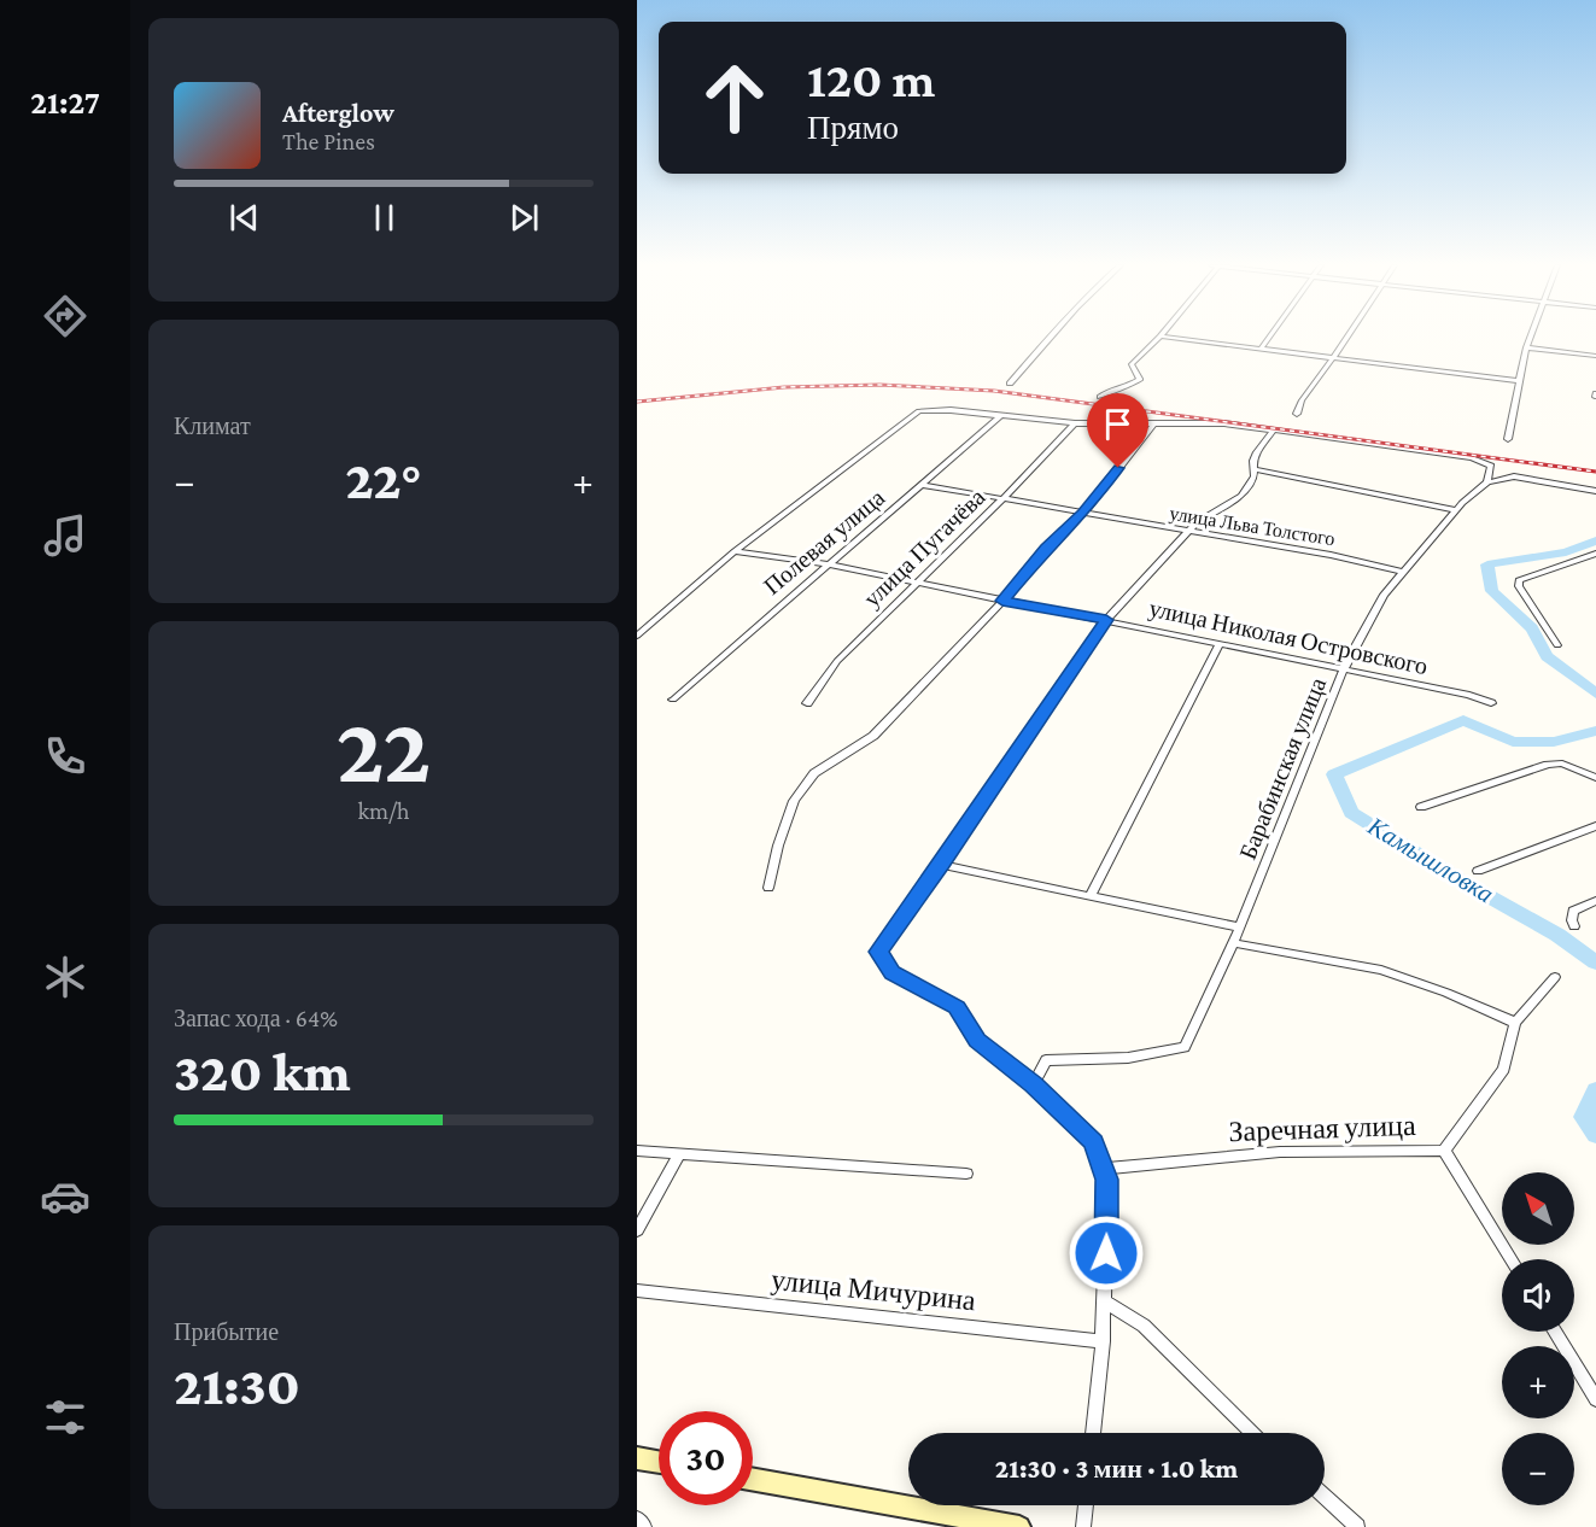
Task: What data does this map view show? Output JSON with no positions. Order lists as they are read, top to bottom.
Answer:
{
  "streets": {
    "street": [
      "улица Льва Толстого",
      "Полевая улица",
      "улица Пугачёва",
      "улица Николая Островского",
      "Барабинская улица",
      "Заречная улица",
      "улица Мичурина"
    ]
  },
  "crossings": [
    ["улица Льва Толстого", "Полевая улица"],
    ["улица Льва Толстого", "улица Пугачёва"],
    ["улица Льва Толстого", "Барабинская улица"],
    ["Полевая улица", "улица Николая Островского"],
    ["улица Пугачёва", "улица Николая Островского"],
    ["улица Николая Островского", "Барабинская улица"]
  ],
  "water": ["Камышловка"],
  "north": "top left",
  "page": {
    "tabs": "21:27",
    "turn": ["120 m", "Прямо"],
    "song": ["Afterglow", "The Pines"],
    "tile": [
      "Климат",
      ["22", "km/h"],
      ["Запас хода · 64%", "320 km"],
      ["Прибытие", "21:30"]
    ],
    "heat": ["−", "22°", "+"],
    "map_buttons": ["+", "−"],
    "limit": "30",
    "trip": "21:30 · 3 мин · 1.0 km"
  }
}
